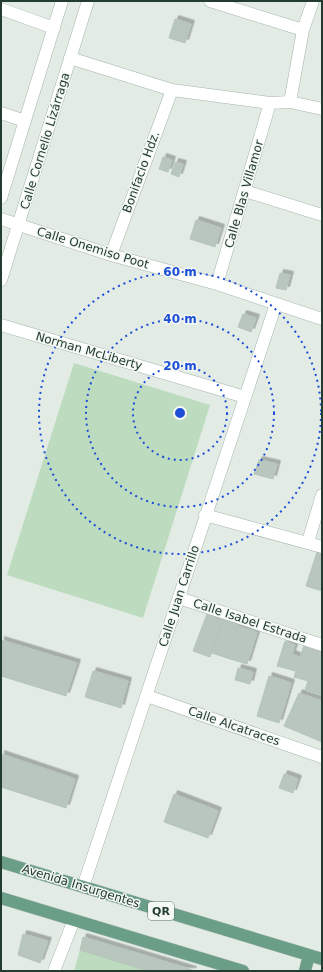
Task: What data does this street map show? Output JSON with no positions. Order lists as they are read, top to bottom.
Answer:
{
  "streets": {
    "main road": ["Avenida Insurgentes", "QR"],
    "street": [
      "Calle Cornelio Lizárraga",
      "Bonifacio Hdz.",
      "Calle Blas Villamor",
      "Calle Onemiso Poot",
      "Norman McLiberty",
      "Calle Juan Carrillo",
      "Calle Isabel Estrada",
      "Calle Alcatraces"
    ]
  },
  "crossings": [
    ["Calle Cornelio Lizárraga", "Calle Onemiso Poot"],
    ["Bonifacio Hdz.", "Calle Onemiso Poot"],
    ["Calle Blas Villamor", "Calle Onemiso Poot"],
    ["Calle Onemiso Poot", "Calle Juan Carrillo"],
    ["Norman McLiberty", "Calle Juan Carrillo"],
    ["Calle Juan Carrillo", "Calle Isabel Estrada"],
    ["Calle Juan Carrillo", "Calle Alcatraces"],
    ["Calle Juan Carrillo", "Avenida Insurgentes"]
  ],
  "rings": ["60 m", "40 m", "20 m"]
}
